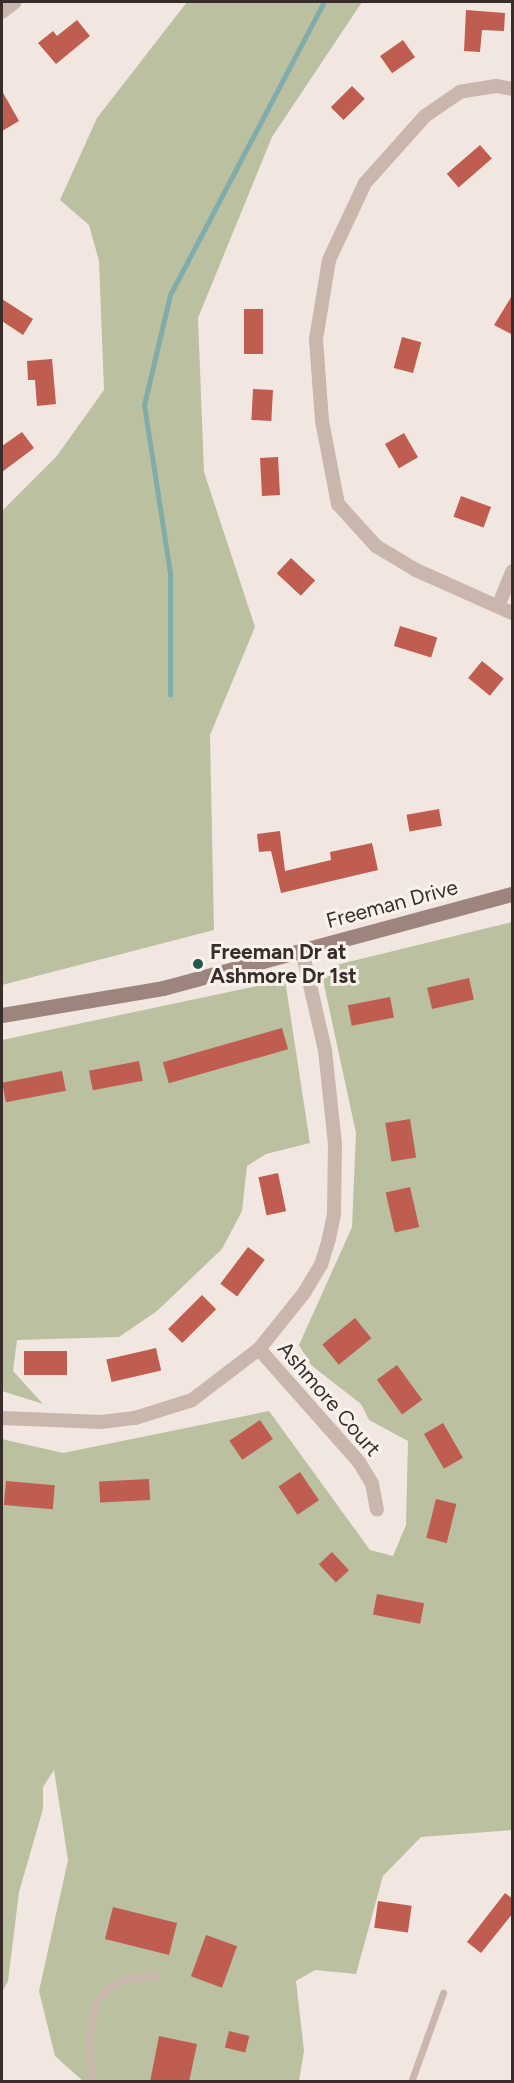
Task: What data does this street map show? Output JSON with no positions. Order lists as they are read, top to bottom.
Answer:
{
  "streets": {
    "street": ["Freeman Drive", "Ashmore Court"]
  },
  "places": ["Freeman Dr at Ashmore Dr 1st"]
}
